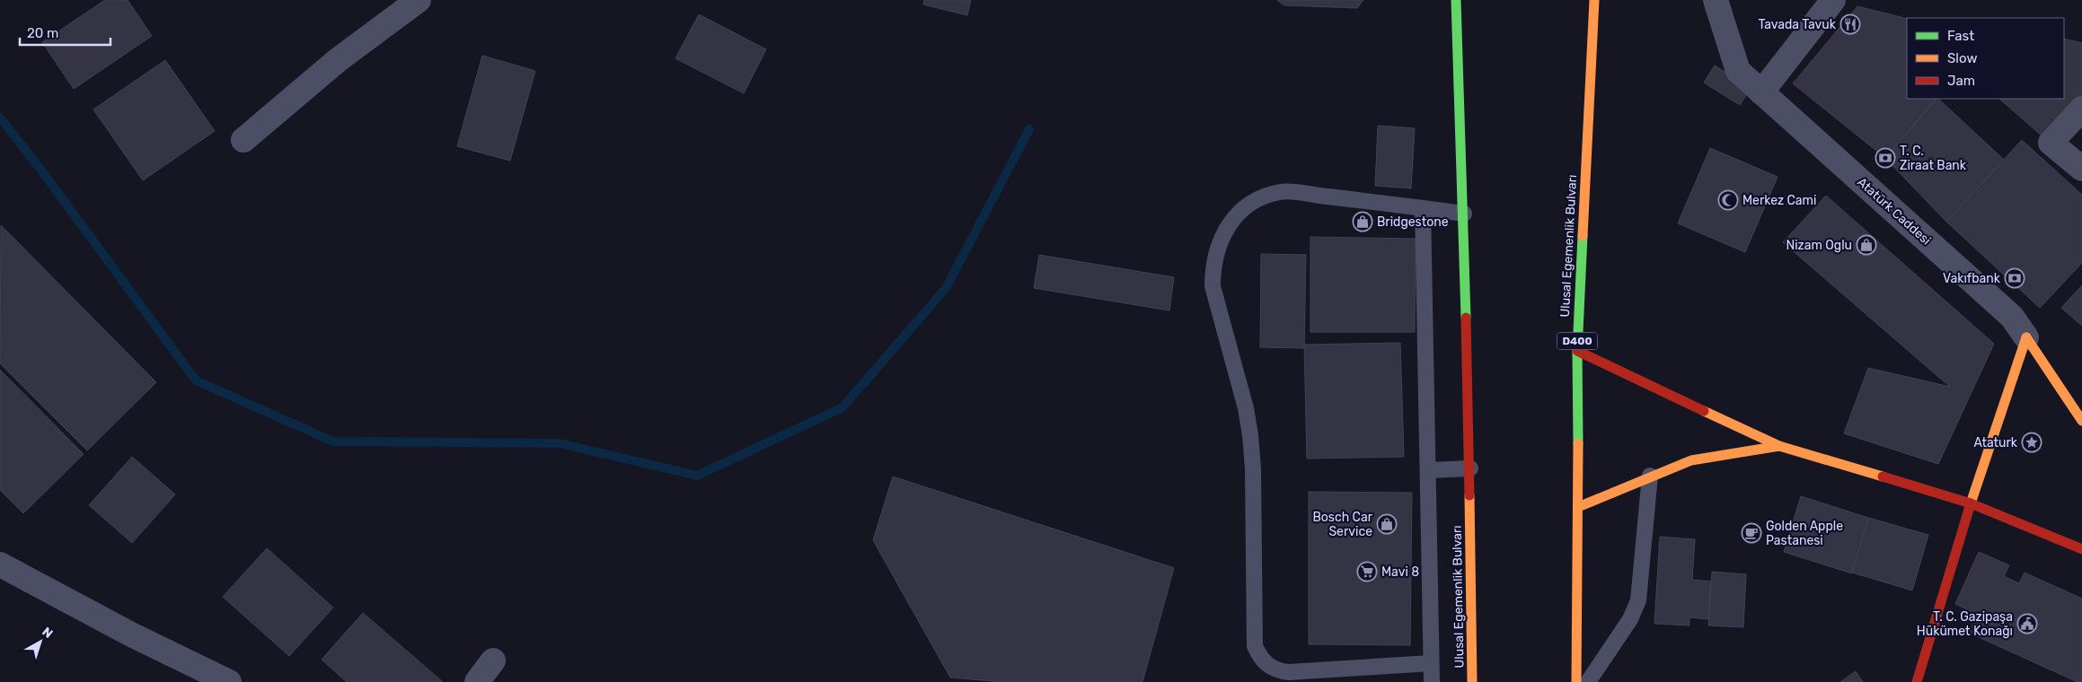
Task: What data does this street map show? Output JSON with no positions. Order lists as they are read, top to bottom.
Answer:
{
  "streets": {
    "main road": ["Atatürk Caddesi", "Ulusal Egemenlik Bulvarı", "D400"]
  },
  "places": {
    "restaurant": ["Tavada Tavuk"],
    "bank": ["T. C. Ziraat Bank", "Vakıfbank"],
    "mosque": ["Merkez Cami"],
    "shop": ["Bridgestone", "Nizam Oglu", "Bosch Car Service"],
    "place": ["Ataturk"],
    "cafe": ["Golden Apple Pastanesi"],
    "supermarket": ["Mavi 8"],
    "public building": ["T. C. Gazipaşa Hükümet Konağı"]
  },
  "legend": ["Fast", "Slow", "Jam"],
  "scale_bar": "20 m",
  "north": "top right"
}
